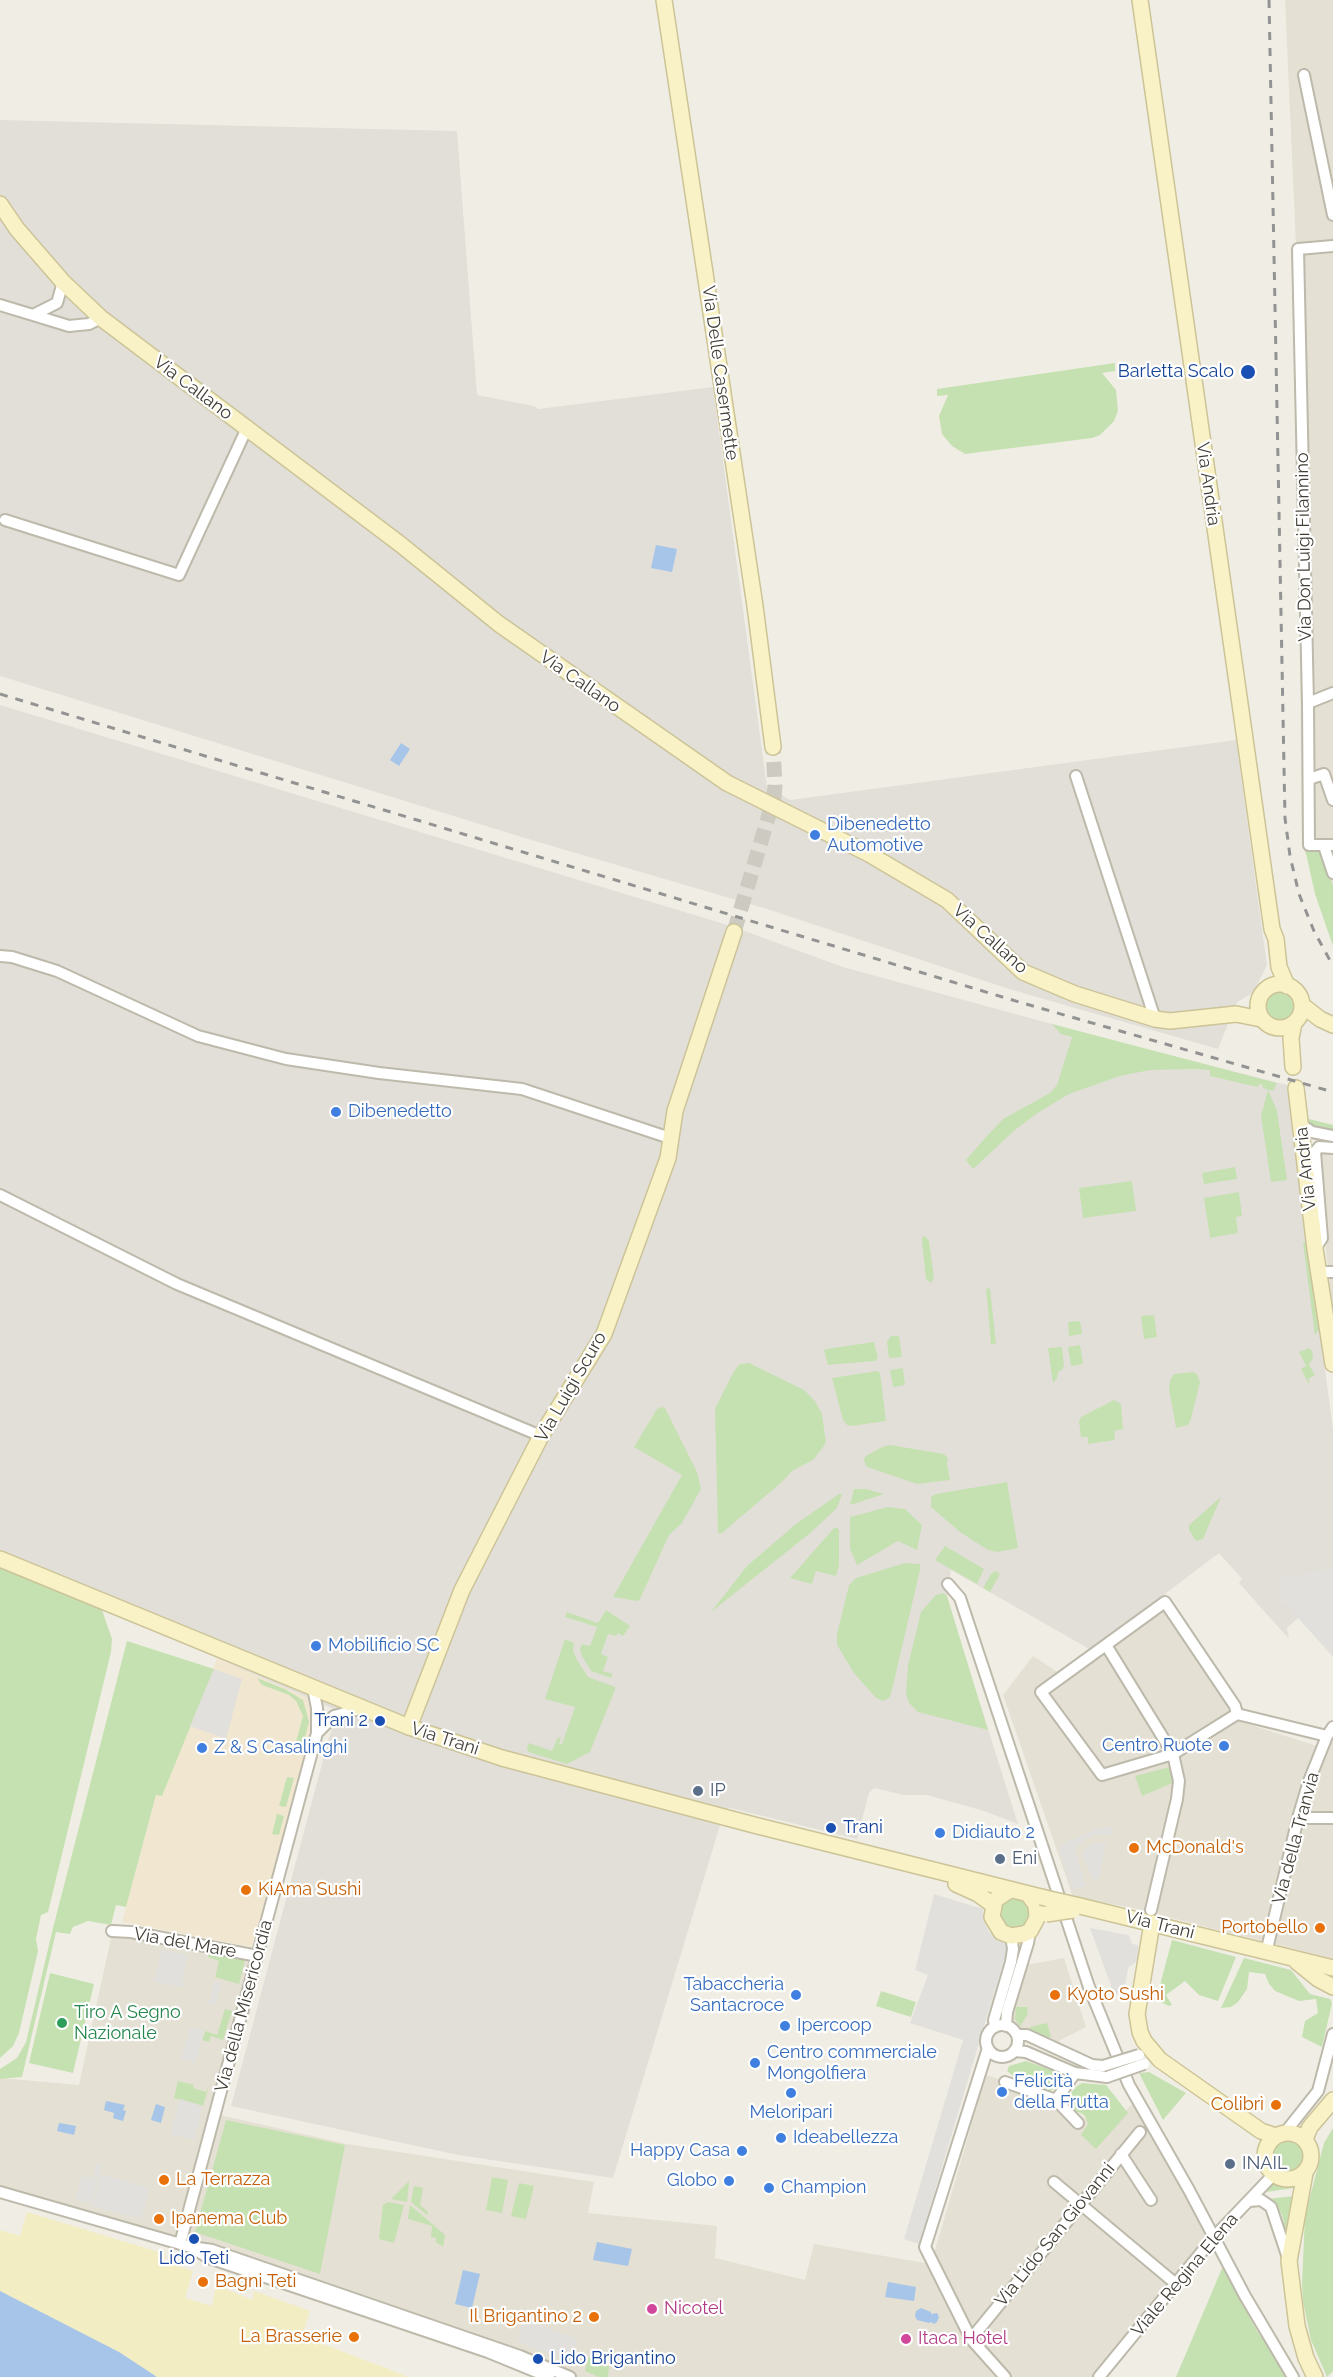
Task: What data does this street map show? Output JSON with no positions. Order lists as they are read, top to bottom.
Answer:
{
  "streets": {
    "main road": [
      "Via Delle Casermette",
      "Via Callano",
      "Via Andria",
      "Via Luigi Scuro",
      "Via Trani"
    ],
    "street": [
      "Via Don Luigi Filannino",
      "Via della Tranvia",
      "Via del Mare",
      "Via della Misericordia",
      "Via Lido San Giovanni",
      "Viale Regina Elena"
    ]
  },
  "crossings": [
    ["Via Callano", "Via Andria"],
    ["Via Luigi Scuro", "Via Trani"],
    ["Via Trani", "Via della Tranvia"],
    ["Via Trani", "Via della Misericordia"],
    ["Via del Mare", "Via della Misericordia"]
  ],
  "places": [
    "Barletta Scalo",
    "Dibenedetto Automotive",
    "Dibenedetto",
    "Mobilificio SC",
    "Trani 2",
    "Centro Ruote",
    "Z & S Casalinghi",
    "IP",
    "Trani",
    "Didiauto 2",
    "McDonald's",
    "Eni",
    "KiAma Sushi",
    "Portobello",
    "Tabaccheria Santacroce",
    "Kyoto Sushi",
    "Tiro A Segno Nazionale",
    "Ipercoop",
    "Centro commerciale Mongolfiera",
    "Felicità della Frutta",
    "Meloripari",
    "Colibrì",
    "Ideabellezza",
    "Happy Casa",
    "INAIL",
    "La Terrazza",
    "Globo",
    "Champion",
    "Ipanema Club",
    "Lido Teti",
    "Bagni Teti",
    "Nicotel",
    "Il Brigantino 2",
    "La Brasserie",
    "Itaca Hotel",
    "Lido Brigantino"
  ]
}
